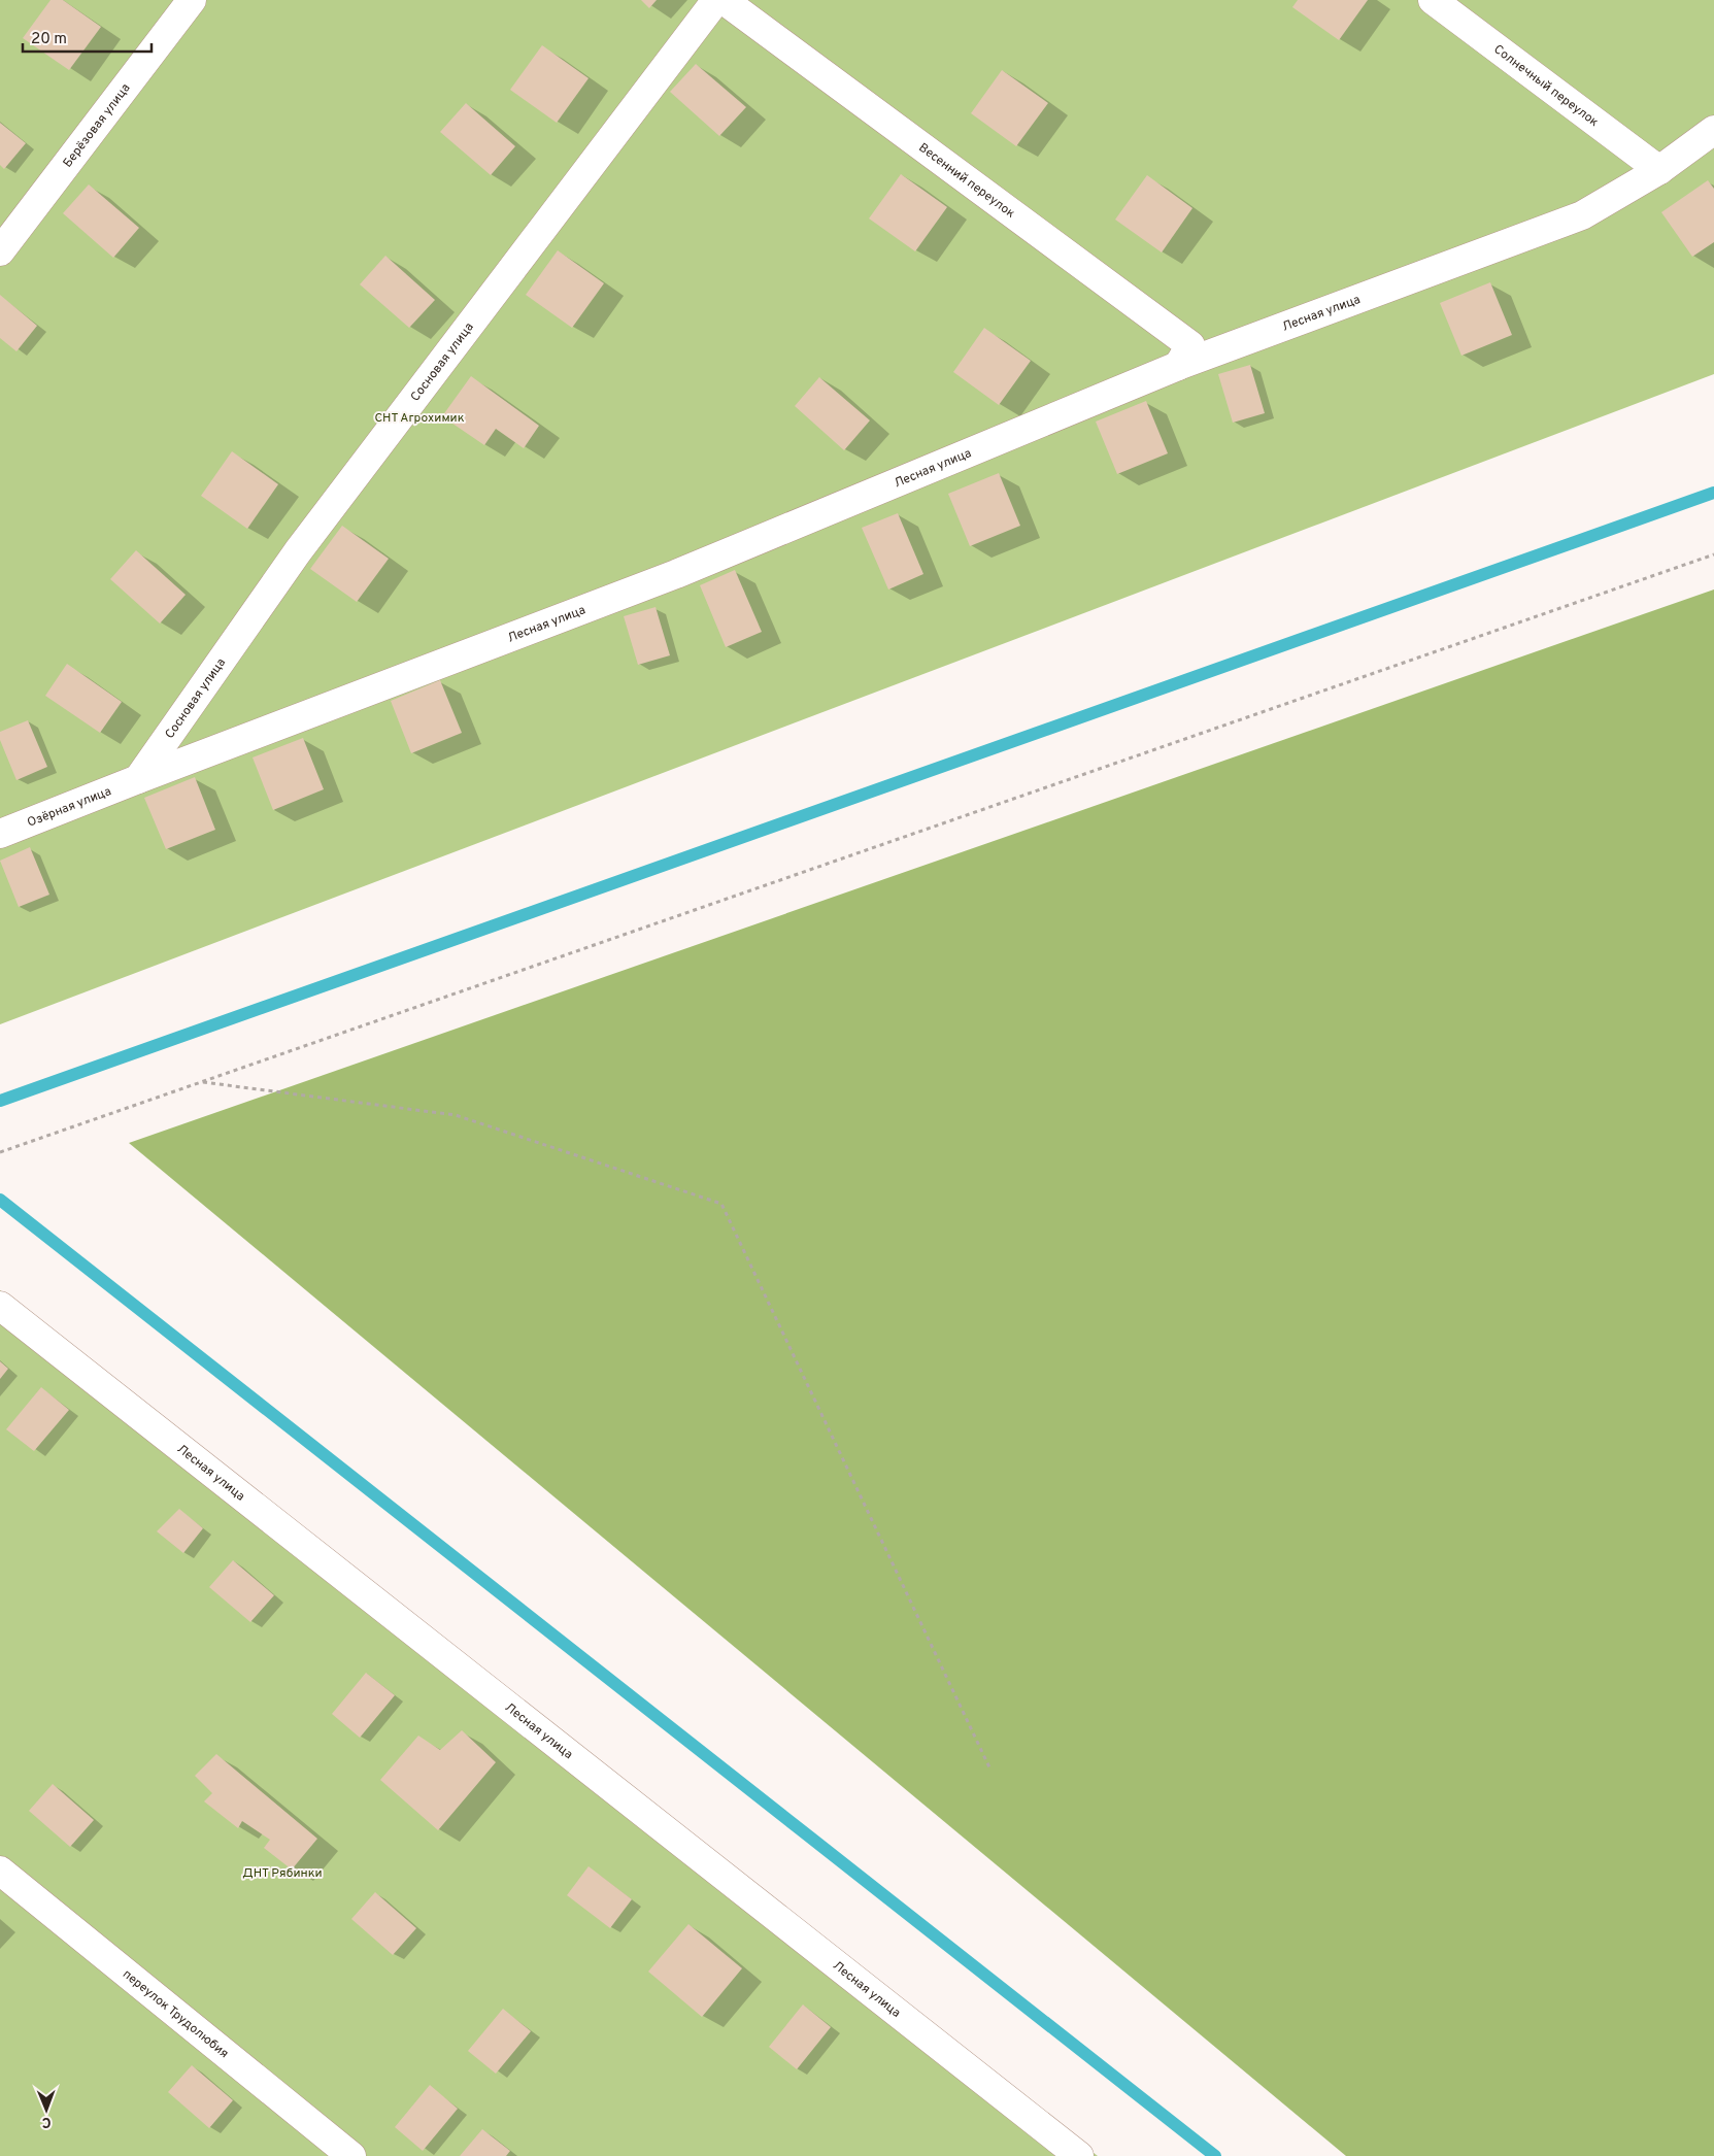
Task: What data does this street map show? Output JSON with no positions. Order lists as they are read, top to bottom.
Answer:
{
  "streets": {
    "street": [
      "Солнечный переулок",
      "Берёзовая улица",
      "Весенний переулок",
      "Лесная улица",
      "Сосновая улица",
      "Озёрная улица",
      "переулок Трудолюбия"
    ]
  },
  "crossings": [
    ["Солнечный переулок", "Лесная улица"],
    ["Весенний переулок", "Лесная улица"],
    ["Лесная улица", "Сосновая улица"],
    ["Лесная улица", "Озёрная улица"],
    ["Сосновая улица", "Озёрная улица"]
  ],
  "parks": ["СНТ Агрохимик", "ДНТ Рябинки"],
  "scale_bar": "20 m",
  "north": "bottom"
}
